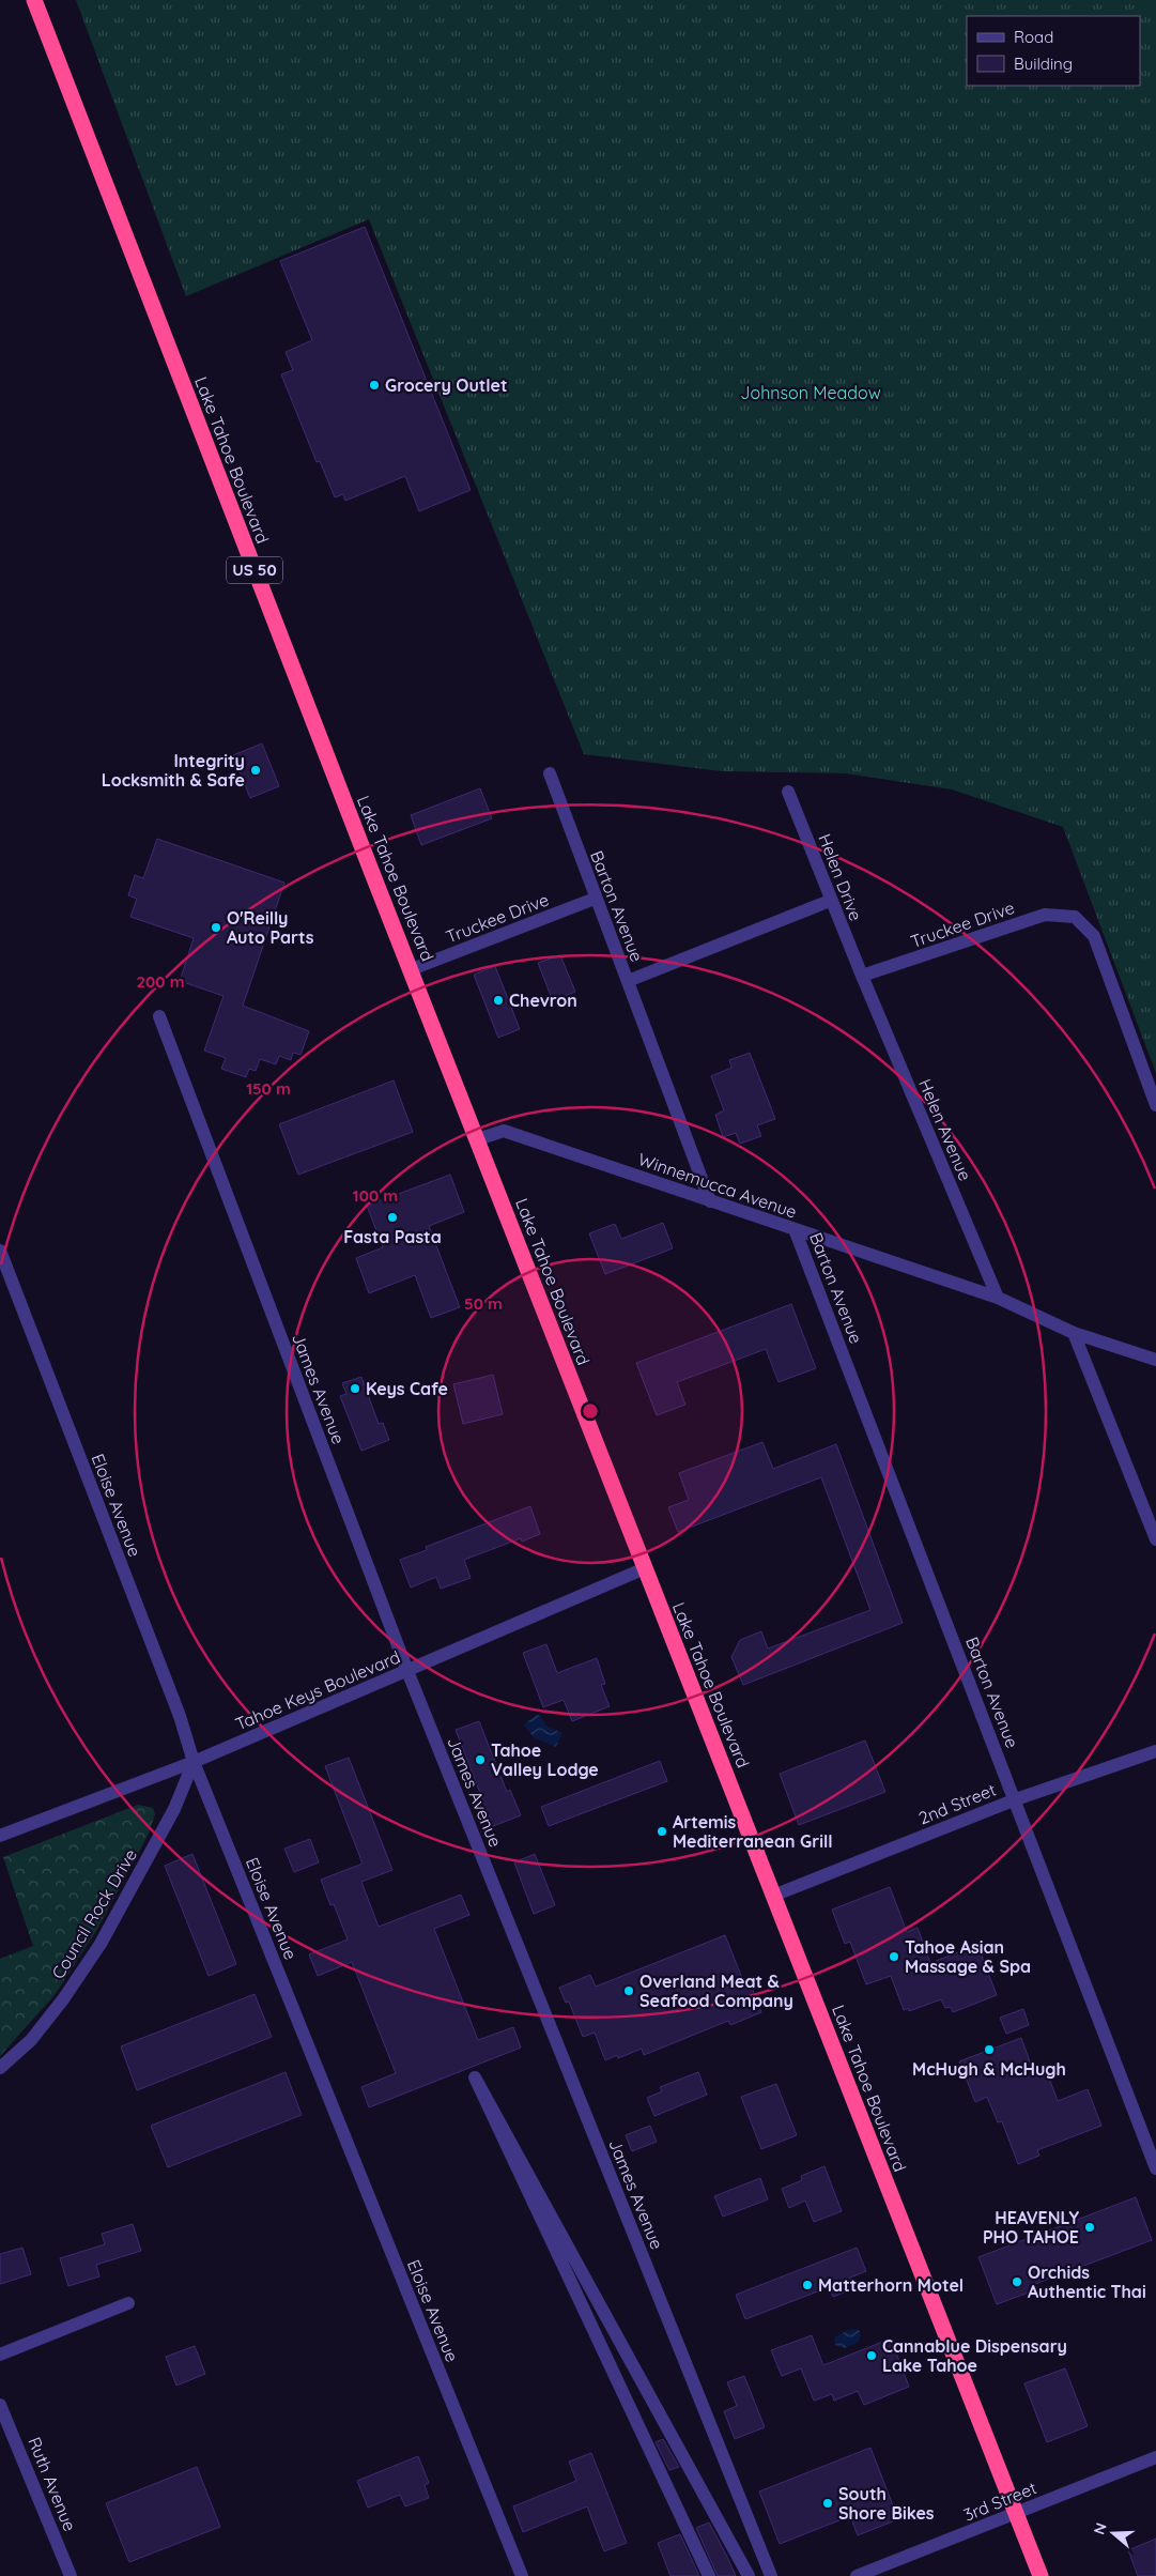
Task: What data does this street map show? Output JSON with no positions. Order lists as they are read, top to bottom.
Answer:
{
  "streets": {
    "highway": ["Lake Tahoe Boulevard", "US 50"],
    "street": [
      "Helen Drive",
      "Barton Avenue",
      "Truckee Drive",
      "Helen Avenue",
      "Winnemucca Avenue",
      "James Avenue",
      "Eloise Avenue",
      "Tahoe Keys Boulevard",
      "2nd Street",
      "Council Rock Drive",
      "Ruth Avenue",
      "3rd Street"
    ]
  },
  "crossings": [
    ["Lake Tahoe Boulevard", "Truckee Drive"],
    ["Lake Tahoe Boulevard", "Winnemucca Avenue"],
    ["Lake Tahoe Boulevard", "Tahoe Keys Boulevard"],
    ["Lake Tahoe Boulevard", "2nd Street"],
    ["Lake Tahoe Boulevard", "3rd Street"],
    ["Helen Drive", "Truckee Drive"],
    ["Helen Drive", "Helen Avenue"],
    ["Barton Avenue", "Truckee Drive"],
    ["Barton Avenue", "Winnemucca Avenue"],
    ["Barton Avenue", "2nd Street"],
    ["Truckee Drive", "Helen Avenue"],
    ["Helen Avenue", "Winnemucca Avenue"],
    ["James Avenue", "Tahoe Keys Boulevard"],
    ["Eloise Avenue", "Tahoe Keys Boulevard"],
    ["Eloise Avenue", "Council Rock Drive"],
    ["Tahoe Keys Boulevard", "Council Rock Drive"]
  ],
  "parks": ["Johnson Meadow"],
  "places": [
    "Grocery Outlet",
    "Integrity Locksmith & Safe",
    "O'Reilly Auto Parts",
    "Chevron",
    "Fasta Pasta",
    "Keys Cafe",
    "Tahoe Valley Lodge",
    "Artemis Mediterranean Grill",
    "Tahoe Asian Massage & Spa",
    "Overland Meat & Seafood Company",
    "McHugh & McHugh",
    "HEAVENLY PHO TAHOE",
    "Orchids Authentic Thai",
    "Matterhorn Motel",
    "Cannablue Dispensary Lake Tahoe",
    "South Shore Bikes"
  ],
  "legend": ["Road", "Building"],
  "north": "left",
  "rings": [
    "200 m",
    "150 m",
    "100 m",
    "50 m"
  ]
}
